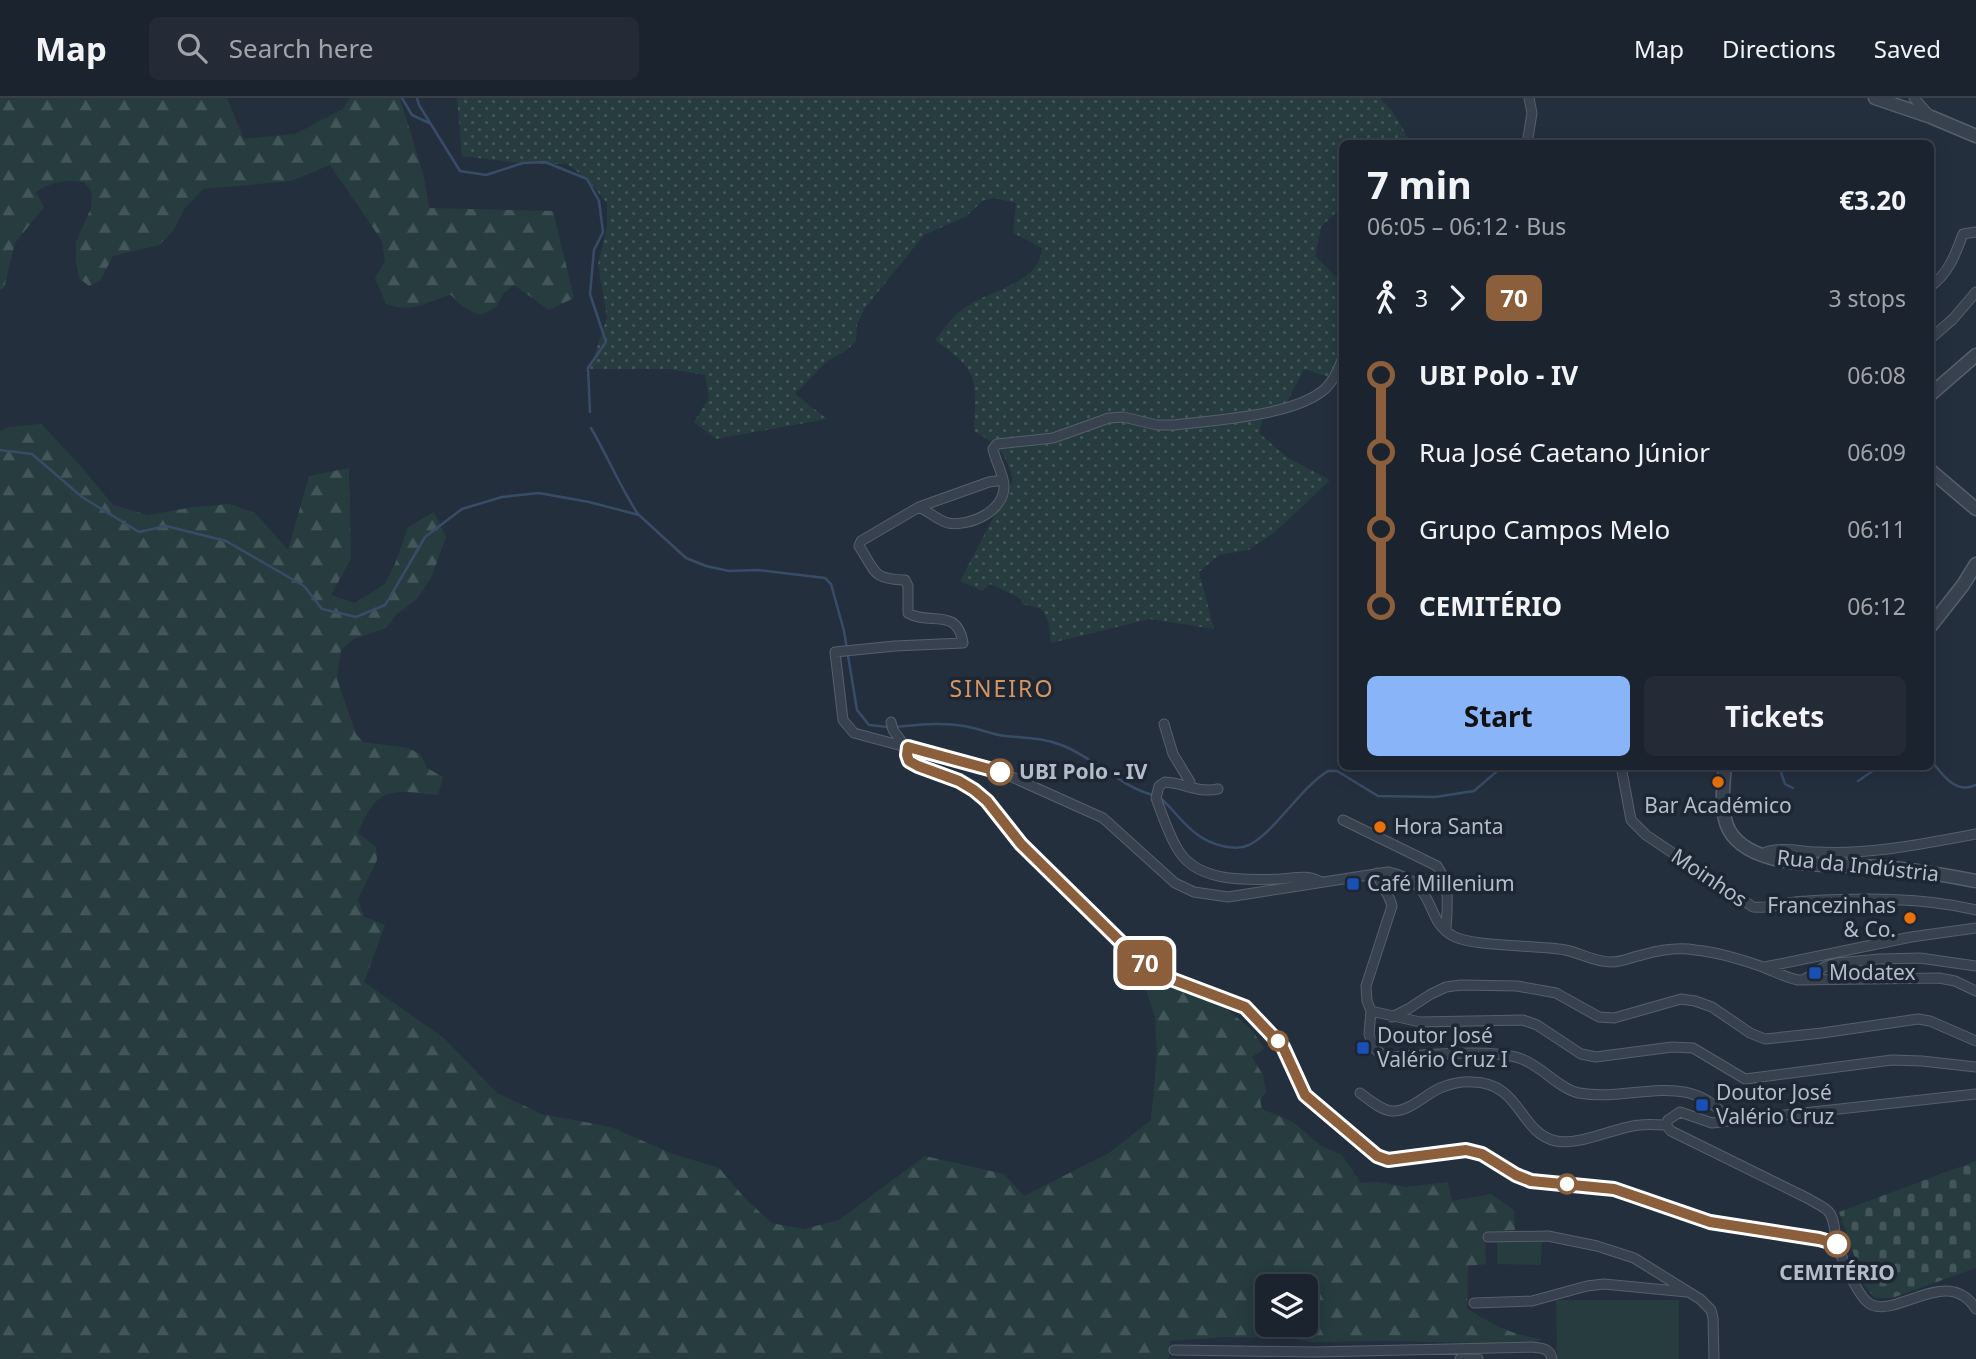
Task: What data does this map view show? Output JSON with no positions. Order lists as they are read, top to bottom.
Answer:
{
  "streets": {
    "street": ["Rua da Indústria", "Moinhos"]
  },
  "districts": ["SINEIRO"],
  "places": {
    "other": [
      "UBI Polo - IV",
      "Bar Académico",
      "Hora Santa",
      "Francezinhas & Co.",
      "CEMITÉRIO"
    ],
    "transit": [
      "Café Millenium",
      "Modatex",
      "Doutor José Valério Cruz I",
      "Doutor José Valério Cruz"
    ]
  },
  "lines": ["bus line 70"],
  "page": {
    "header": "Map",
    "search": "Search here",
    "nav": ["Map", "Directions", "Saved"],
    "on_map": "70",
    "heading": ["7 min", "06:05 – 06:12 · Bus", "€3.20"],
    "legs": ["3", "70", "3 stops"],
    "list": [
      {
        "name": "UBI Polo - IV",
        "value": "06:08"
      },
      {
        "name": "Rua José Caetano Júnior",
        "value": "06:09"
      },
      {
        "name": "Grupo Campos Melo",
        "value": "06:11"
      },
      {
        "name": "CEMITÉRIO",
        "value": "06:12"
      }
    ],
    "buttons": ["Start", "Tickets"]
  }
}
